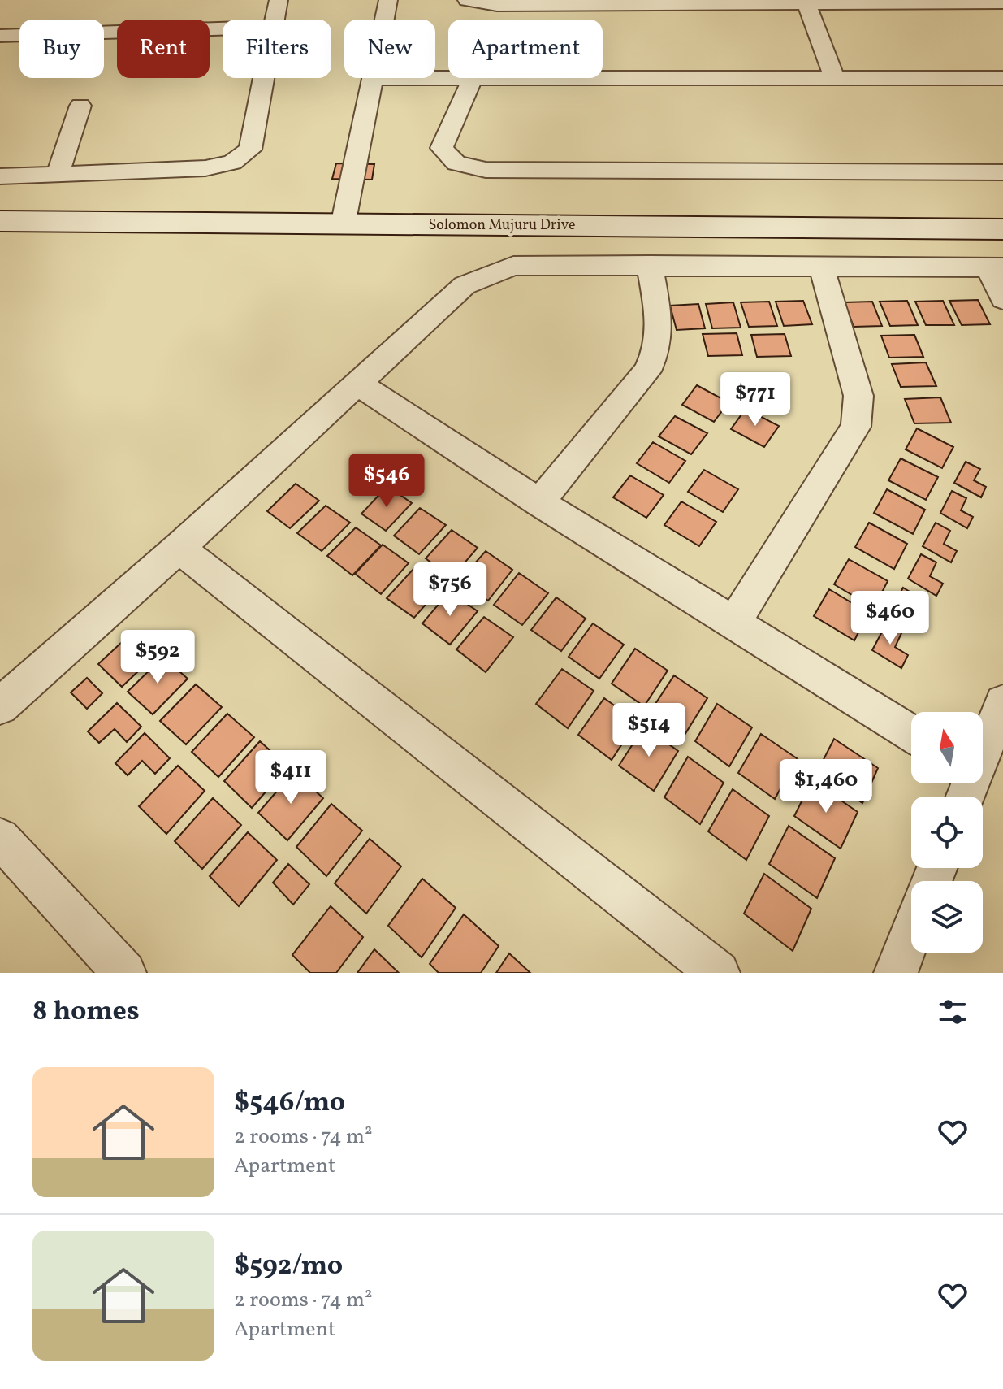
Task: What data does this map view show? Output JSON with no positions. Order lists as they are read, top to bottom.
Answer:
{
  "streets": {
    "street": ["Solomon Mujuru Drive"]
  },
  "north": "top",
  "page": {
    "chip": [
      "Buy",
      "Rent",
      "Filters",
      "New",
      "Apartment"
    ],
    "price": [
      "$771",
      "$546",
      "$756",
      "$460",
      "$592",
      "$514",
      "$411",
      "$1,460"
    ],
    "heading": "8 homes",
    "list": [
      {
        "name": "$546/mo",
        "note": "2 rooms · 74 m² · Apartment"
      },
      {
        "name": "$592/mo",
        "note": "2 rooms · 74 m² · Apartment"
      }
    ]
  }
}
